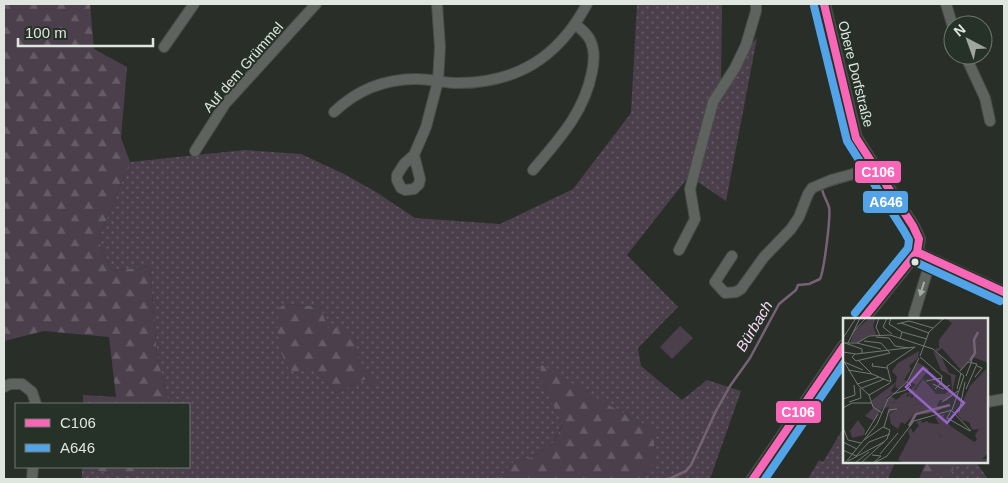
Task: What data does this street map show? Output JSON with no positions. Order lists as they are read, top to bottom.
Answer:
{
  "streets": {
    "street": ["Auf dem Grümmel", "Obere Dorfstraße"]
  },
  "water": ["Bürbach"],
  "lines": ["transit line C106", "transit line A646"],
  "legend": ["C106", "A646"],
  "scale_bar": "100 m",
  "north": "top left"
}
